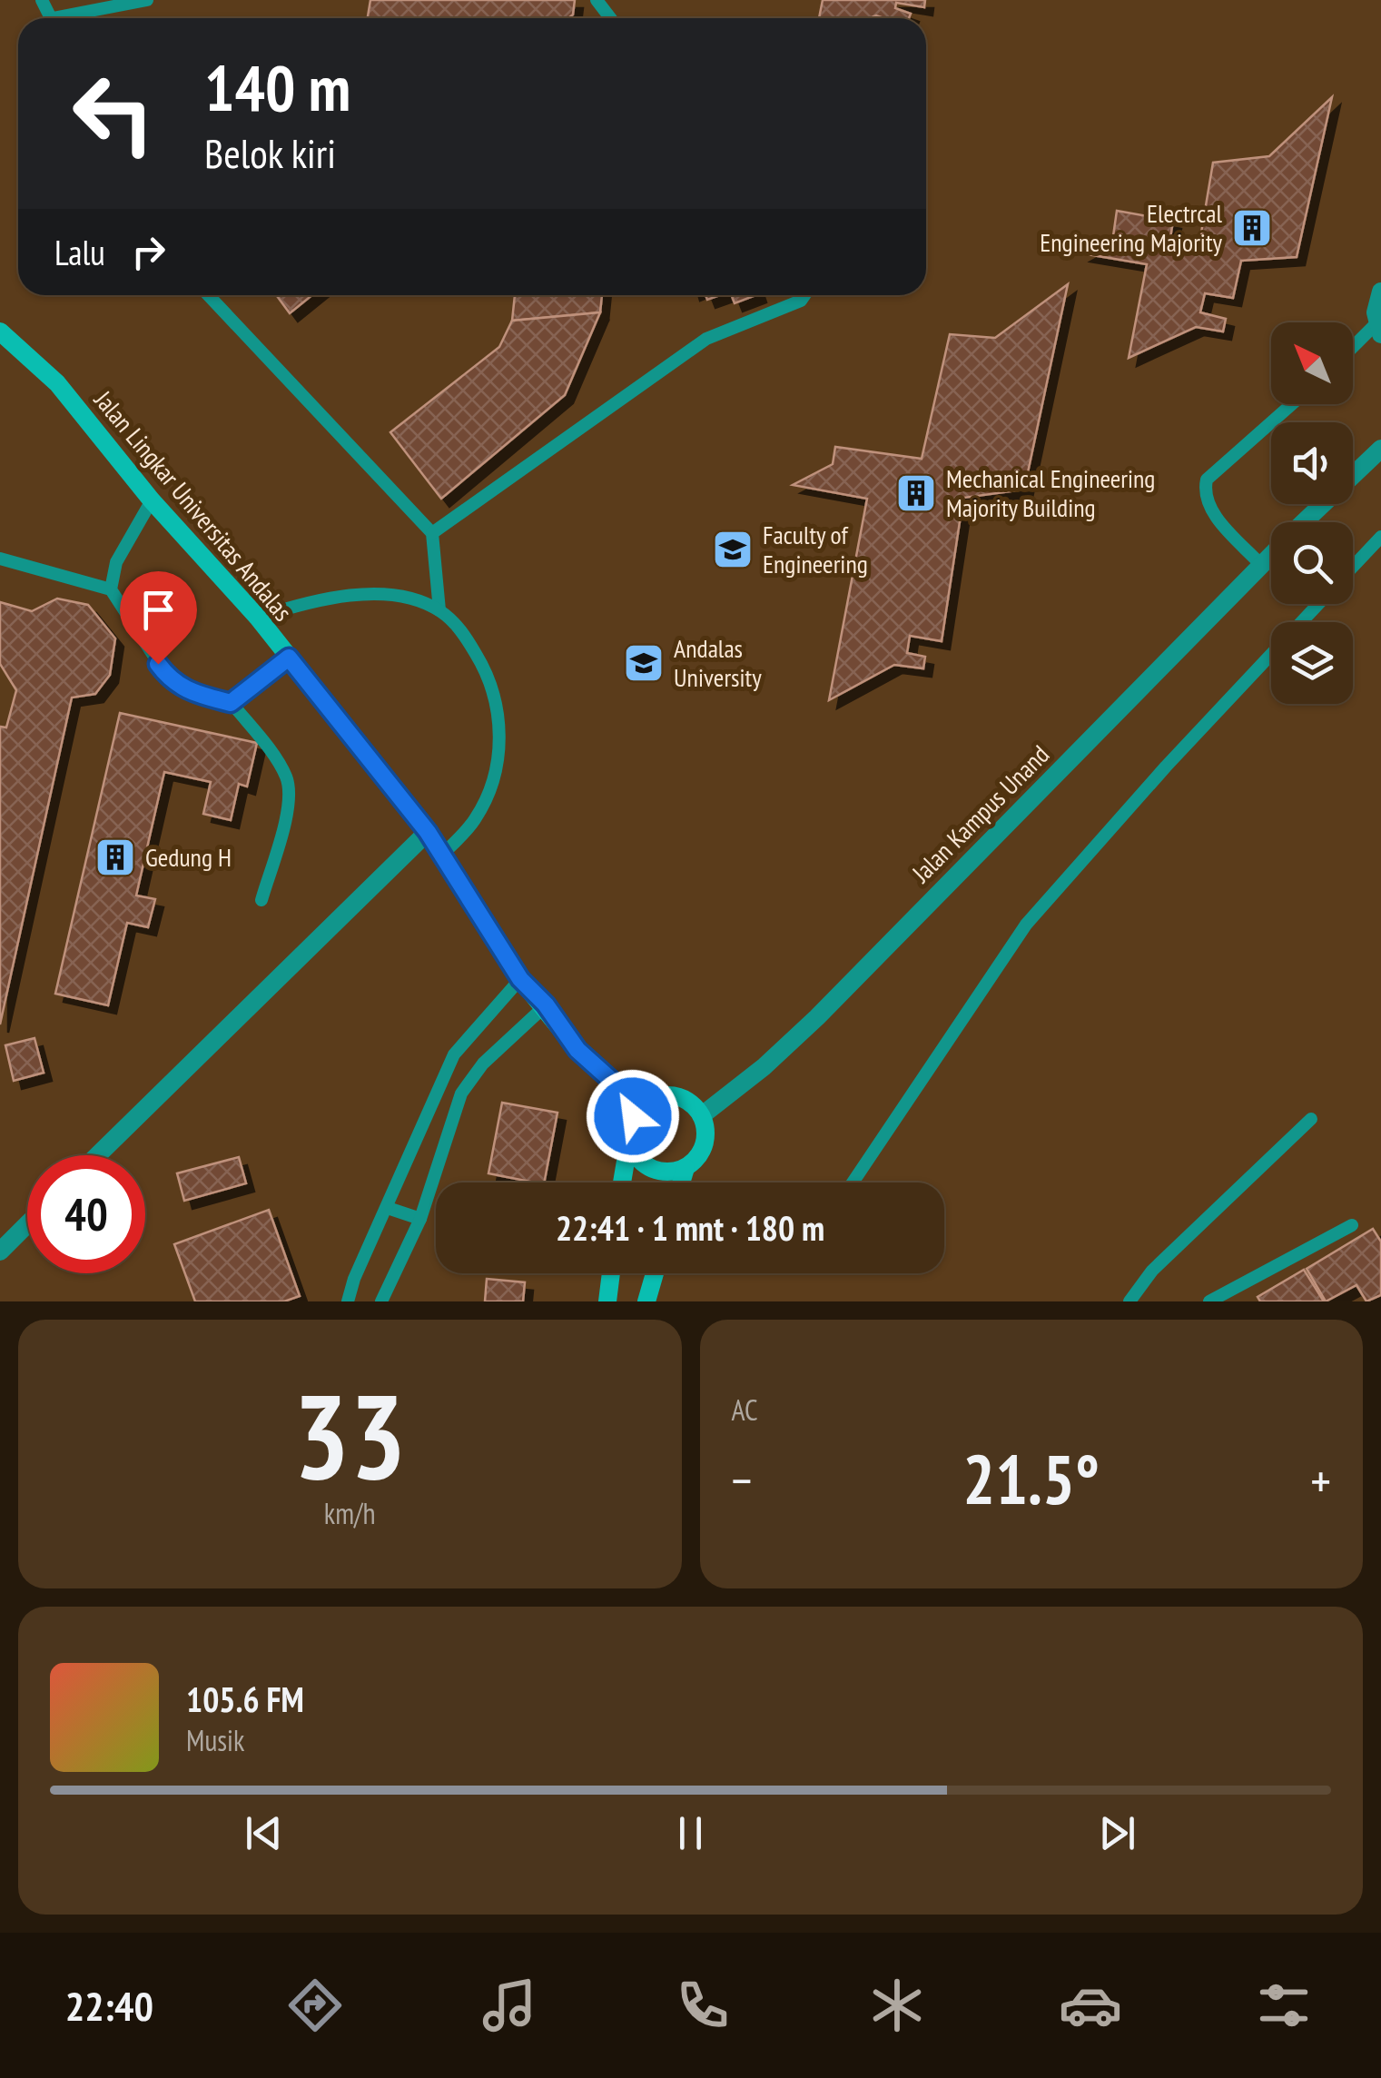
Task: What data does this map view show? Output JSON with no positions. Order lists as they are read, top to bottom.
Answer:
{
  "streets": {
    "street": ["Jalan Lingkar Universitas Andalas", "Jalan Kampus Unand"]
  },
  "crossings": [
    ["Jalan Lingkar Universitas Andalas", "Jalan Kampus Unand"]
  ],
  "places": {
    "building": ["Electrcal Engineering Majority", "Mechanical Engineering Majority Building", "Gedung H"],
    "school or university": ["Faculty of Engineering", "Andalas University"]
  },
  "north": "top left",
  "page": {
    "turn": ["140 m", "Belok kiri"],
    "then": "Lalu",
    "limit": "40",
    "trip": "22:41 · 1 mnt · 180 m",
    "tile": [
      ["33", "km/h"],
      "AC"
    ],
    "heat": ["−", "21.5°", "+"],
    "song": ["105.6 FM", "Musik"],
    "tabs": "22:40"
  }
}
